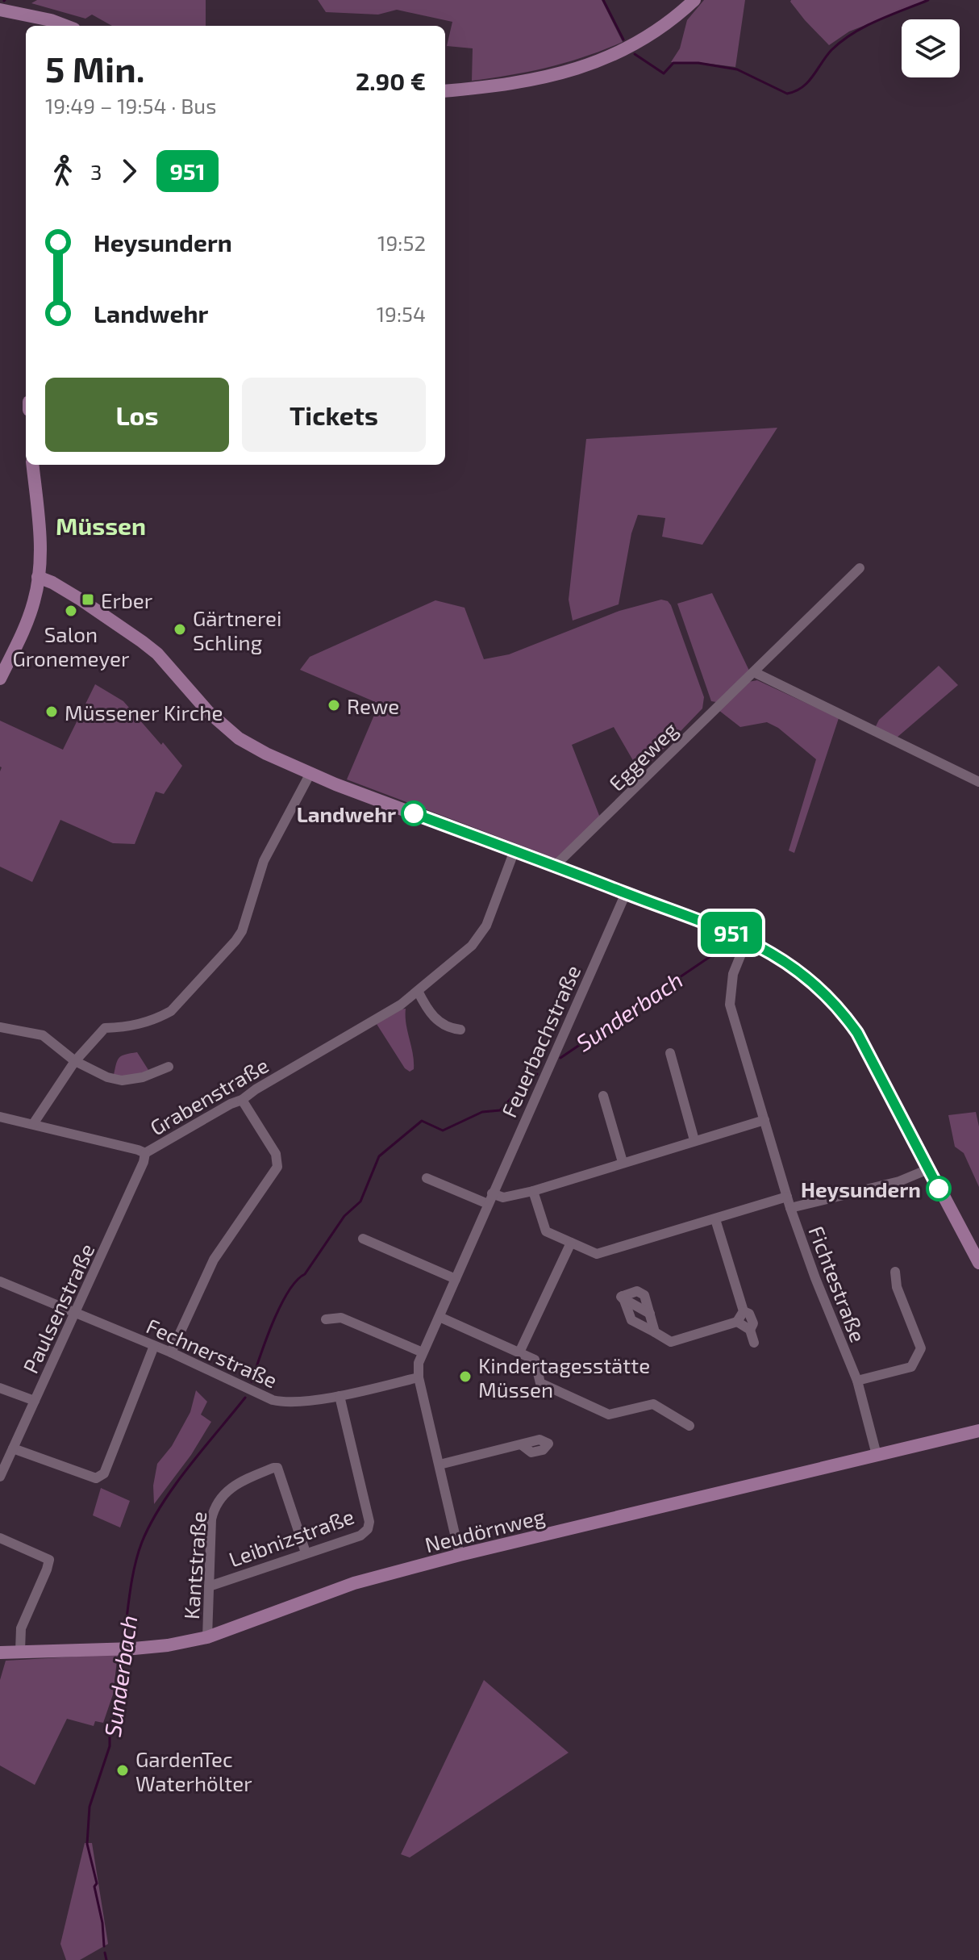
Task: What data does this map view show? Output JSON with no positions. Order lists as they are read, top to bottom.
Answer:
{
  "streets": {
    "street": [
      "Eggeweg",
      "Feuerbachstraße",
      "Grabenstraße",
      "Fichtestraße",
      "Paulsenstraße",
      "Fechnerstraße",
      "Neudörnweg",
      "Leibnizstraße",
      "Kantstraße"
    ]
  },
  "crossings": [
    ["Feuerbachstraße", "Fechnerstraße"],
    ["Feuerbachstraße", "Neudörnweg"],
    ["Grabenstraße", "Paulsenstraße"],
    ["Fichtestraße", "Neudörnweg"],
    ["Paulsenstraße", "Fechnerstraße"],
    ["Fechnerstraße", "Leibnizstraße"],
    ["Neudörnweg", "Kantstraße"],
    ["Leibnizstraße", "Kantstraße"]
  ],
  "districts": ["Müssen"],
  "water": ["Sunderbach"],
  "places": {
    "transit": ["Erber"],
    "other": [
      "Salon Gronemeyer",
      "Gärtnerei Schling",
      "Rewe",
      "Müssener Kirche",
      "Landwehr",
      "Heysundern",
      "Kindertagesstätte Müssen",
      "GardenTec Waterhölter"
    ]
  },
  "lines": ["bus line 951"],
  "page": {
    "on_map": "951",
    "heading": ["5 Min.", "19:49 – 19:54 · Bus", "2.90 €"],
    "legs": ["3", "951"],
    "list": [
      {
        "name": "Heysundern",
        "value": "19:52"
      },
      {
        "name": "Landwehr",
        "value": "19:54"
      }
    ],
    "buttons": ["Los", "Tickets"]
  }
}
